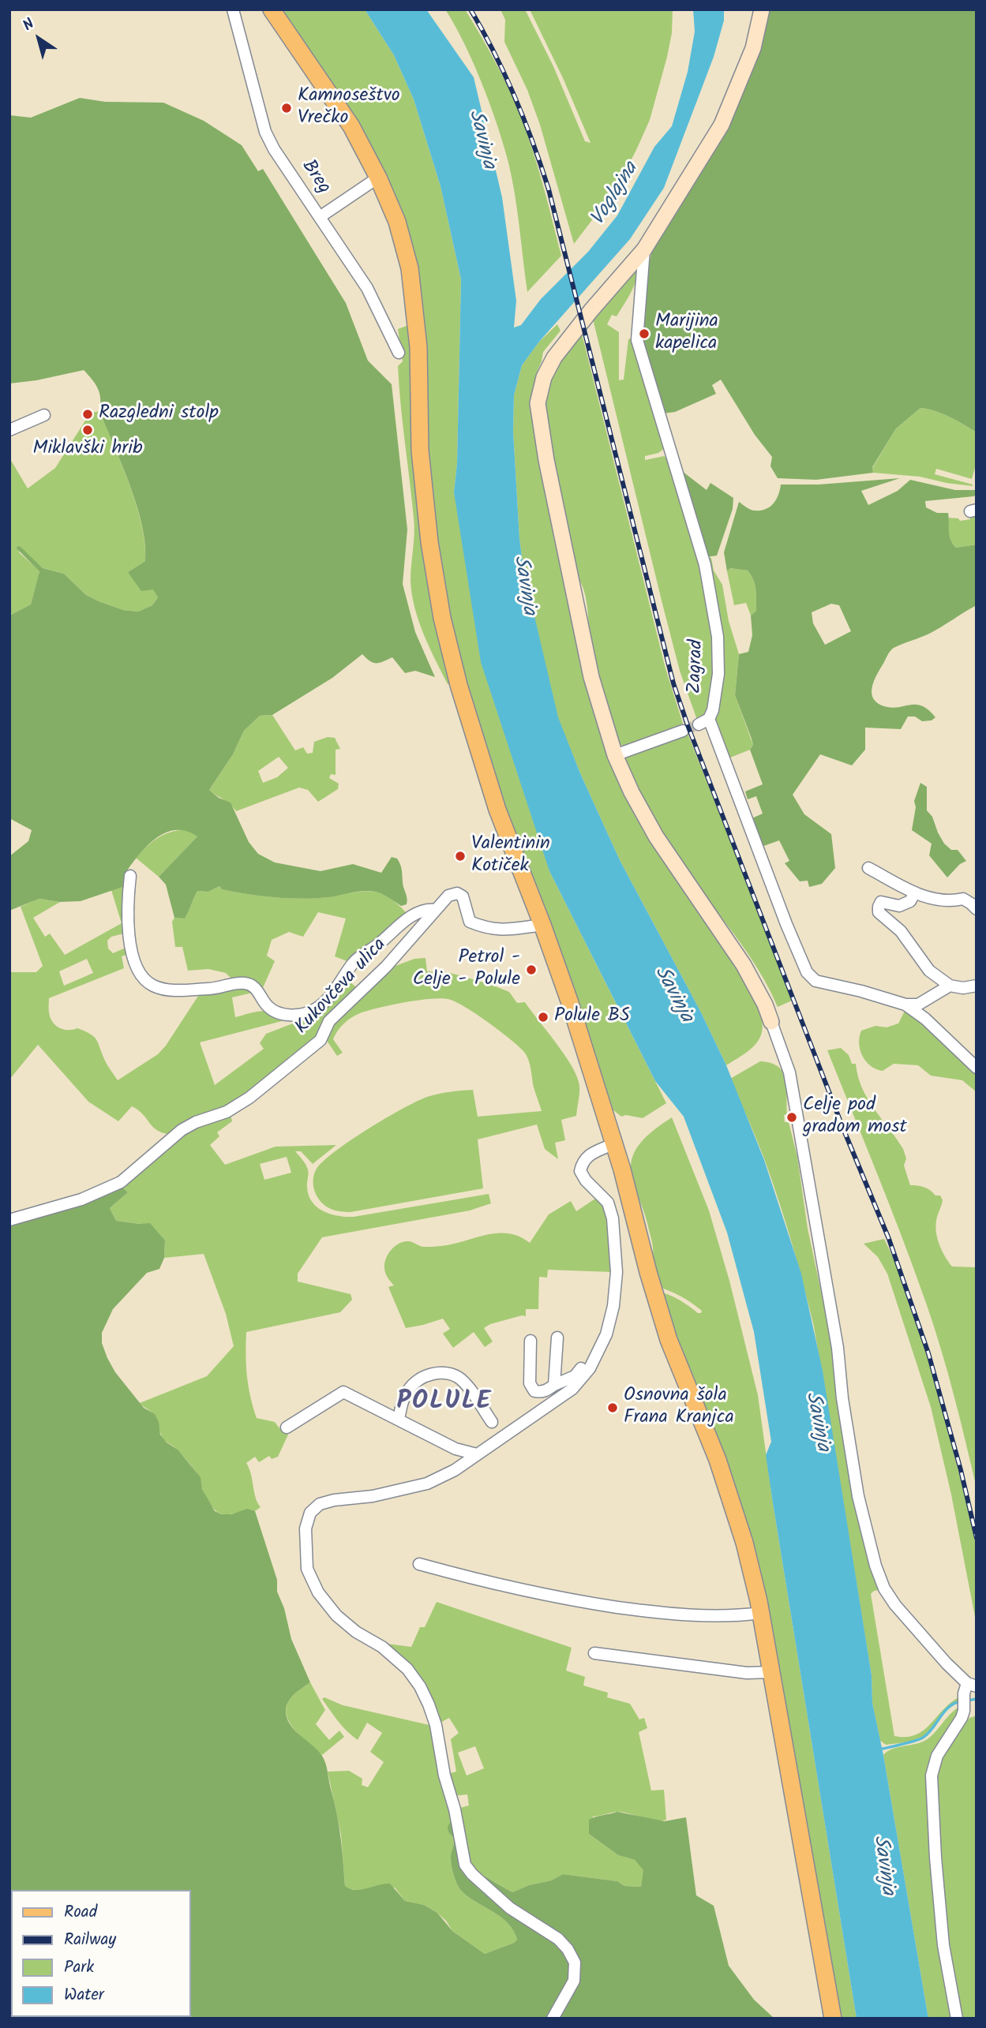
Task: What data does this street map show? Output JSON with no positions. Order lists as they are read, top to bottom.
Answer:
{
  "streets": {
    "street": ["Breg", "Zagrad", "Kukovčeva ulica"]
  },
  "districts": ["POLULE"],
  "water": ["Savinja", "Voglajna"],
  "places": [
    "Kamnoseštvo Vrečko",
    "Marijina kapelica",
    "Razgledni stolp",
    "Miklavški hrib",
    "Valentinin Kotiček",
    "Petrol - Celje - Polule",
    "Polule BS",
    "Celje pod gradom most",
    "Osnovna šola Frana Kranjca"
  ],
  "legend": [
    "Road",
    "Railway",
    "Park",
    "Water"
  ],
  "north": "top left"
}
